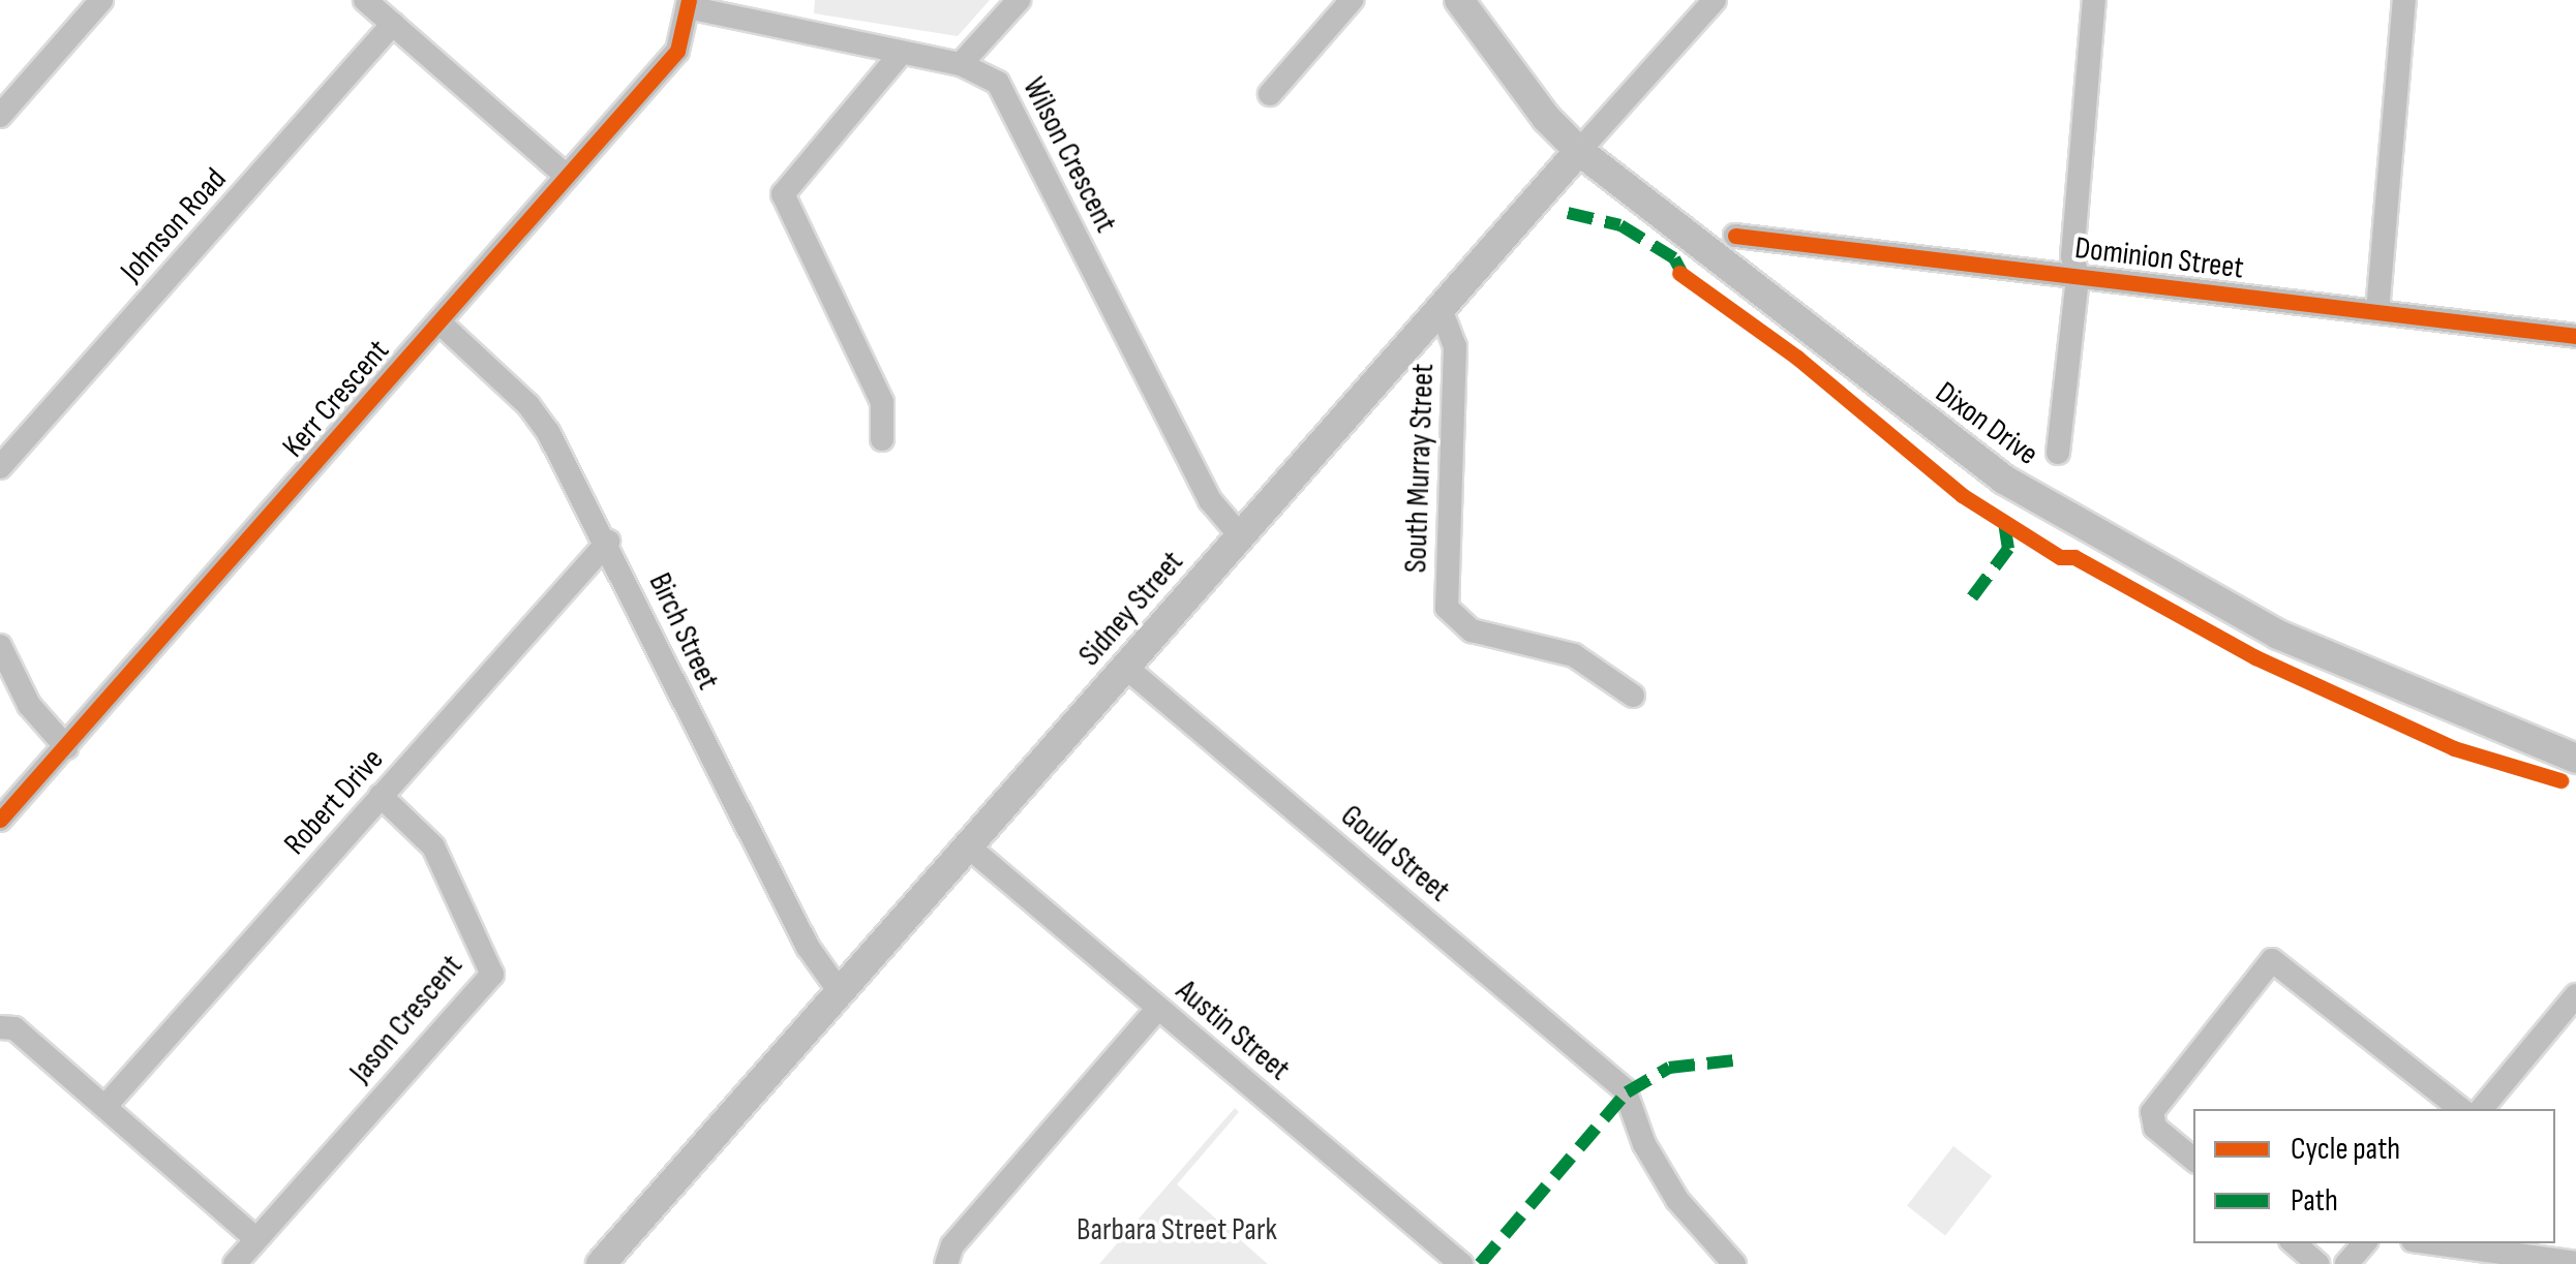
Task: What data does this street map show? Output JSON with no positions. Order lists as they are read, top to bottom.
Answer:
{
  "streets": {
    "main road": ["Dixon Drive", "Sidney Street"],
    "street": [
      "Wilson Crescent",
      "Johnson Road",
      "Dominion Street",
      "Kerr Crescent",
      "South Murray Street",
      "Birch Street",
      "Robert Drive",
      "Gould Street",
      "Jason Crescent",
      "Austin Street"
    ]
  },
  "crossings": [
    ["Wilson Crescent", "Kerr Crescent"],
    ["Wilson Crescent", "Sidney Street"],
    ["Kerr Crescent", "Birch Street"],
    ["Dixon Drive", "Sidney Street"],
    ["South Murray Street", "Sidney Street"],
    ["Sidney Street", "Birch Street"],
    ["Sidney Street", "Gould Street"],
    ["Sidney Street", "Austin Street"],
    ["Birch Street", "Robert Drive"],
    ["Robert Drive", "Jason Crescent"]
  ],
  "parks": ["Barbara Street Park"],
  "legend": ["Cycle path", "Path"]
}
